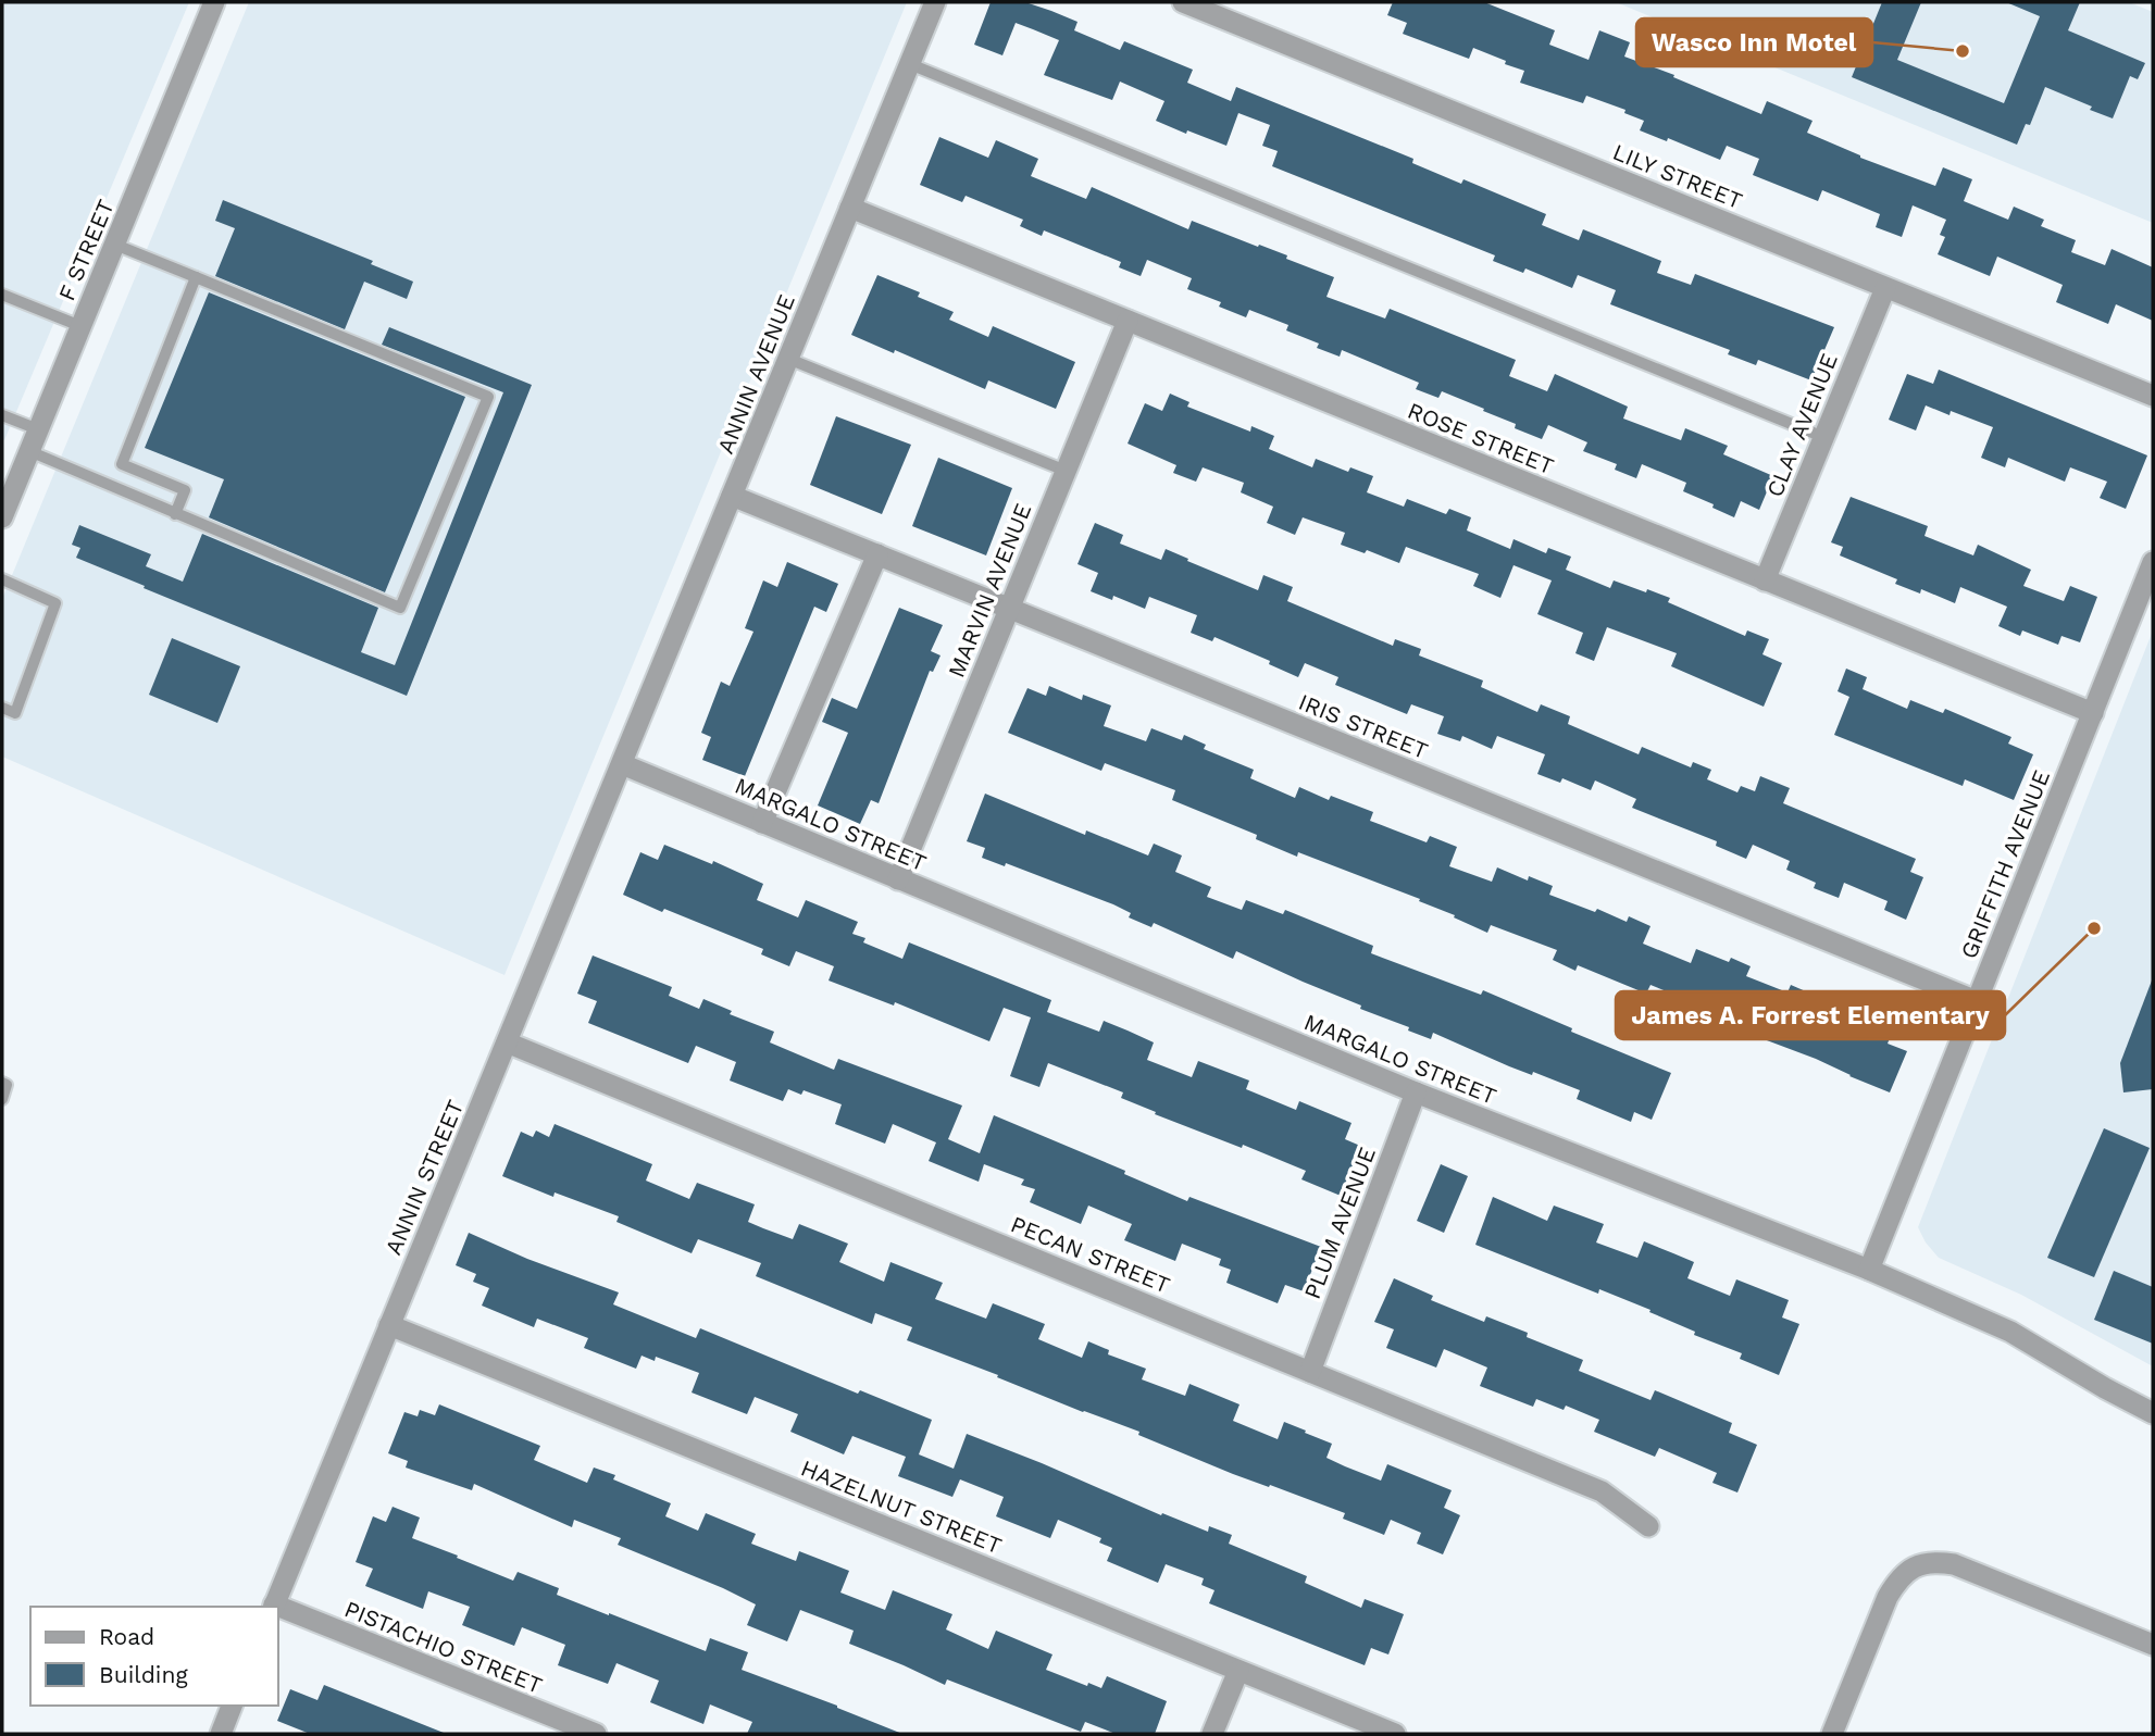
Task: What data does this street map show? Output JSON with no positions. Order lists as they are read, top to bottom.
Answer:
{
  "streets": {
    "street": [
      "LILY STREET",
      "F STREET",
      "ANNIN AVENUE",
      "CLAY AVENUE",
      "ROSE STREET",
      "MARVIN AVENUE",
      "IRIS STREET",
      "MARGALO STREET",
      "GRIFFITH AVENUE",
      "ANNIN STREET",
      "PLUM AVENUE",
      "PECAN STREET",
      "HAZELNUT STREET",
      "PISTACHIO STREET"
    ]
  },
  "crossings": [
    ["LILY STREET", "CLAY AVENUE"],
    ["ANNIN AVENUE", "ROSE STREET"],
    ["ANNIN AVENUE", "IRIS STREET"],
    ["ANNIN AVENUE", "MARGALO STREET"],
    ["ANNIN AVENUE", "ANNIN STREET"],
    ["CLAY AVENUE", "ROSE STREET"],
    ["ROSE STREET", "MARVIN AVENUE"],
    ["ROSE STREET", "GRIFFITH AVENUE"],
    ["MARVIN AVENUE", "IRIS STREET"],
    ["MARVIN AVENUE", "MARGALO STREET"],
    ["IRIS STREET", "GRIFFITH AVENUE"],
    ["MARGALO STREET", "GRIFFITH AVENUE"],
    ["MARGALO STREET", "ANNIN STREET"],
    ["MARGALO STREET", "PLUM AVENUE"],
    ["ANNIN STREET", "PECAN STREET"],
    ["ANNIN STREET", "HAZELNUT STREET"],
    ["PLUM AVENUE", "PECAN STREET"]
  ],
  "places": ["Wasco Inn Motel", "James A. Forrest Elementary"],
  "legend": ["Road", "Building"]
}
